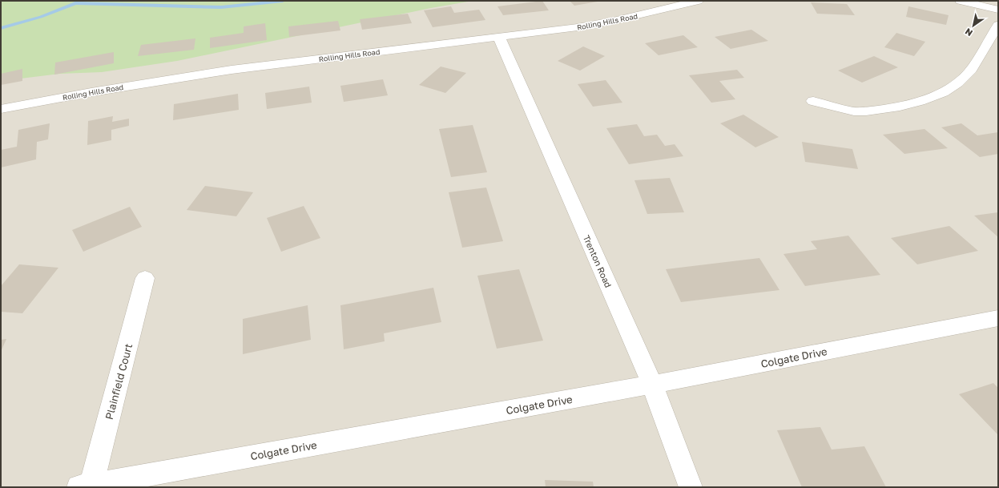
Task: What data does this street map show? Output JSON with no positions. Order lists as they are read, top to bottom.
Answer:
{
  "streets": {
    "street": [
      "Rolling Hills Road",
      "Trenton Road",
      "Colgate Drive",
      "Plainfield Court"
    ]
  },
  "crossings": [
    ["Rolling Hills Road", "Trenton Road"],
    ["Trenton Road", "Colgate Drive"],
    ["Colgate Drive", "Plainfield Court"]
  ],
  "north": "bottom left"
}
